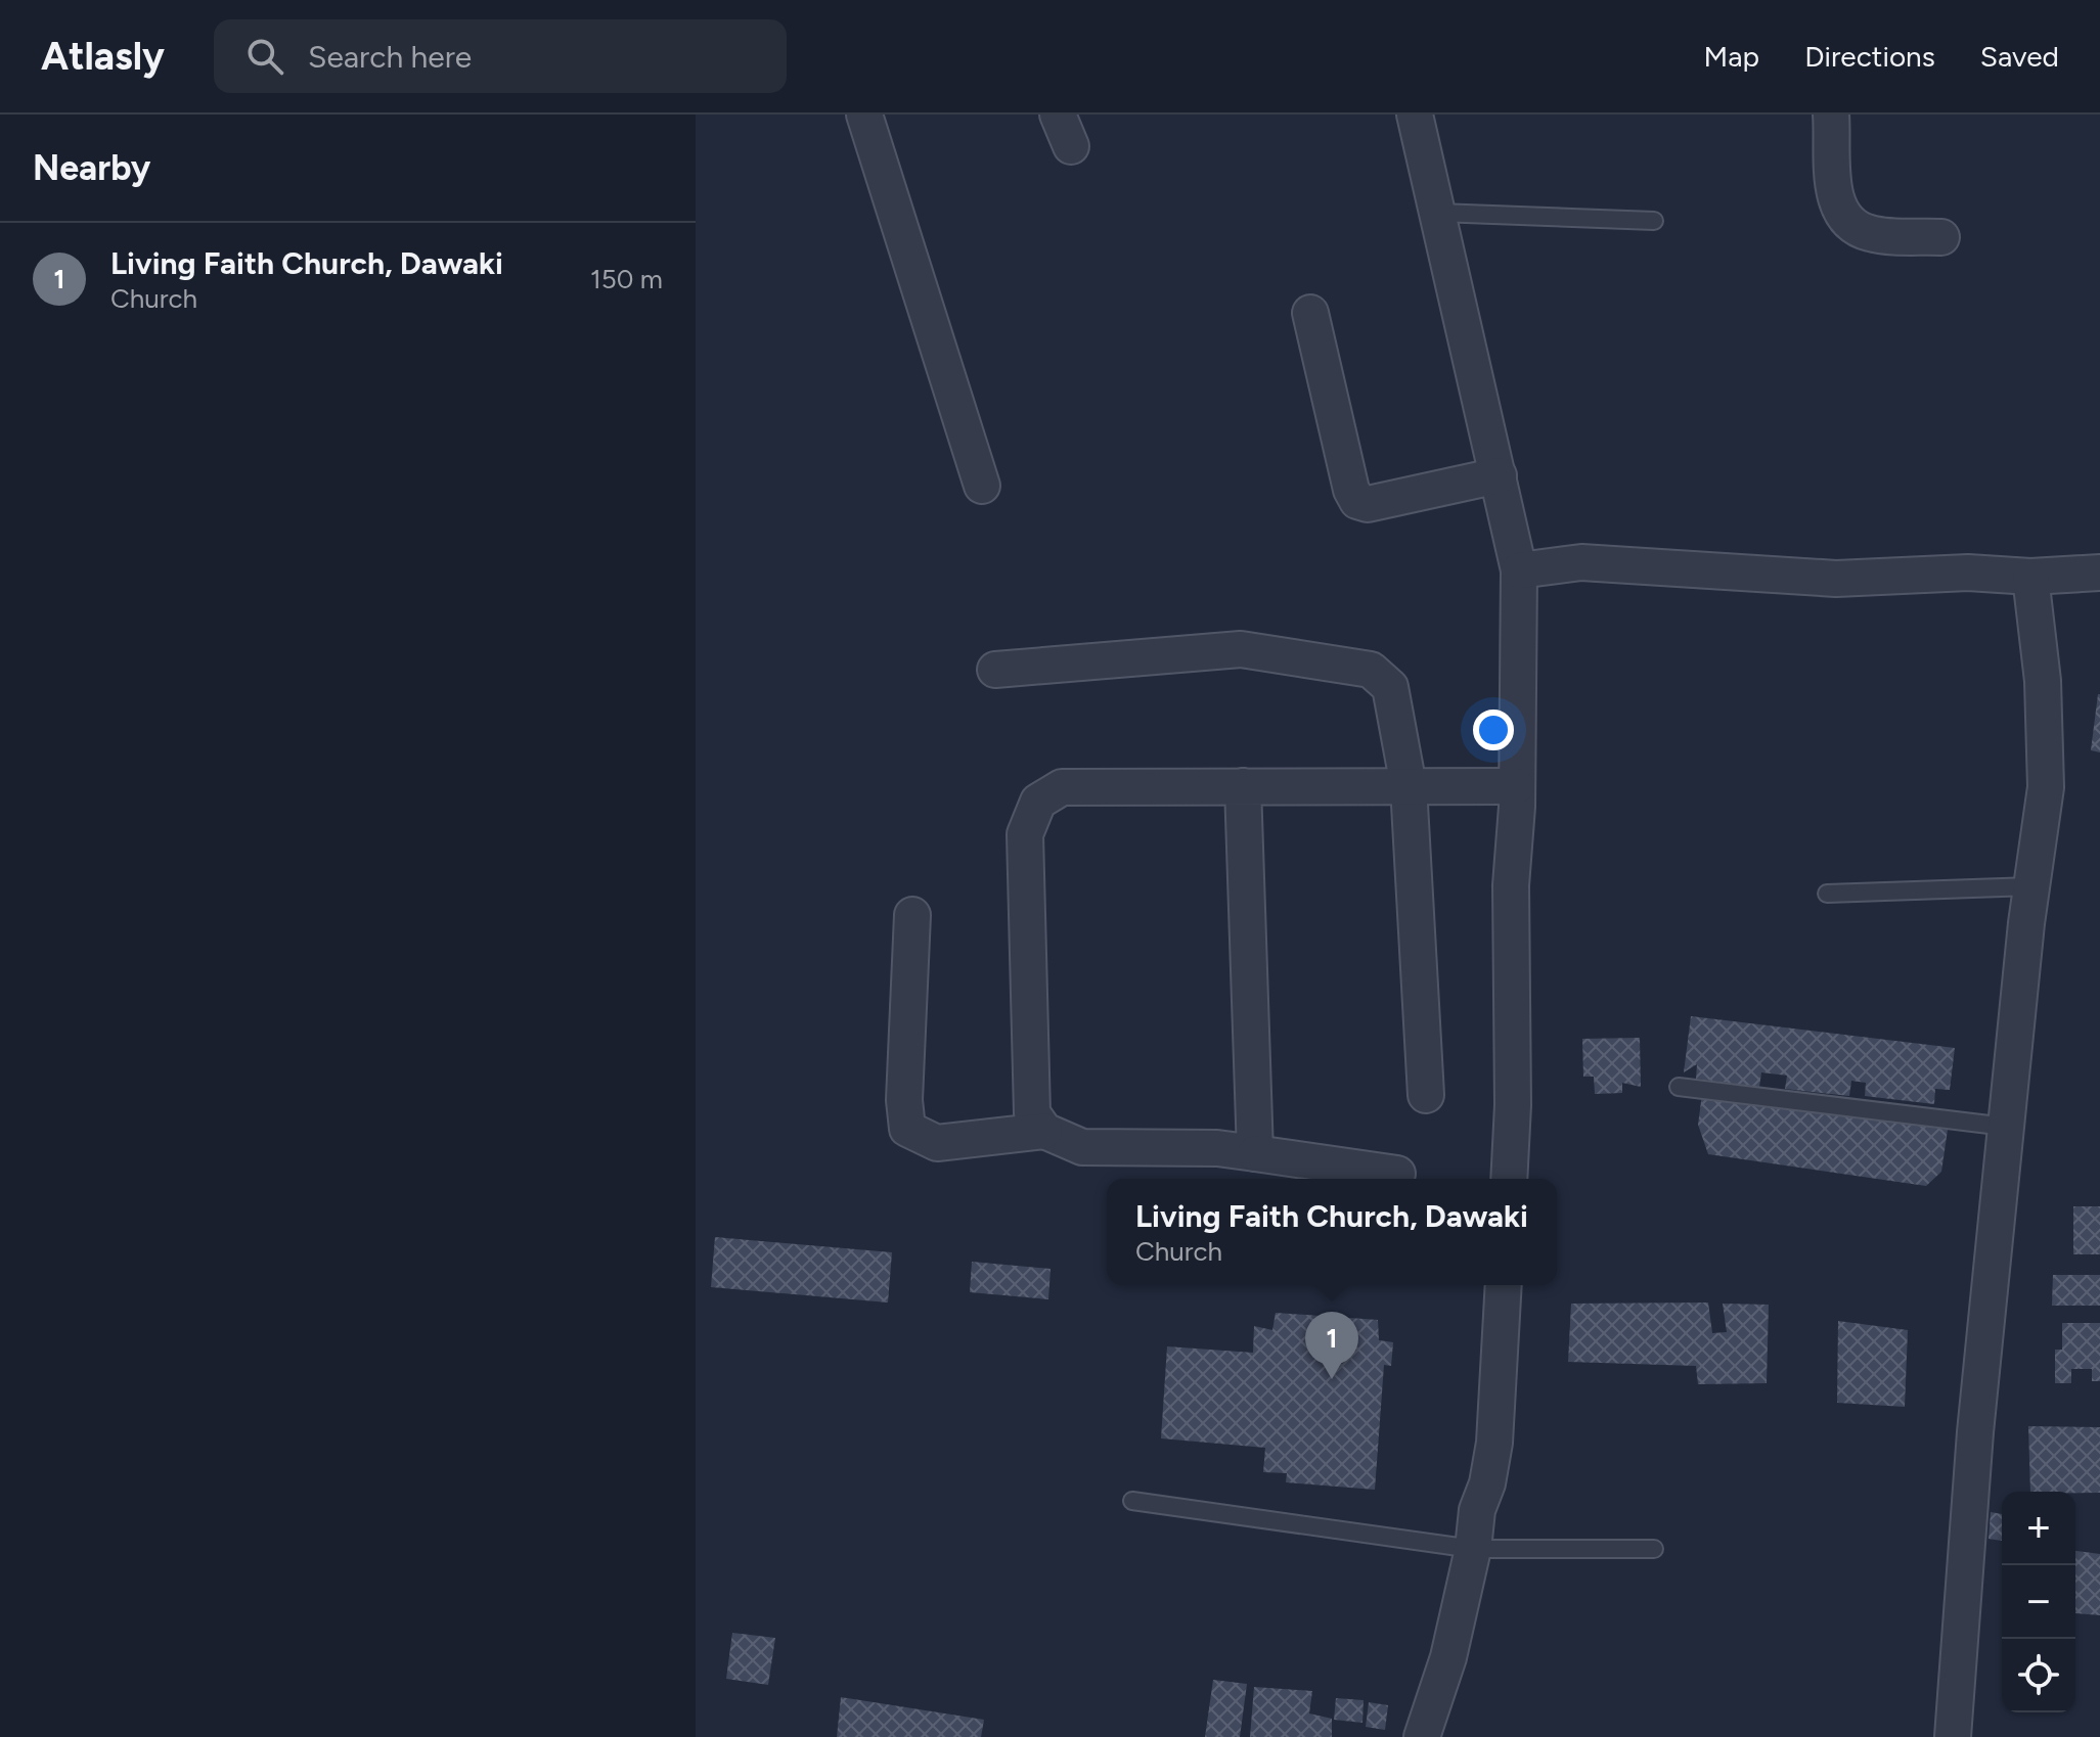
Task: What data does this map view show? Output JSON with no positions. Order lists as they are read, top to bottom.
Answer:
{
  "page": {
    "header": "Atlasly",
    "search": "Search here",
    "nav": ["Map", "Directions", "Saved"],
    "heading": "Nearby",
    "list": [
      {
        "mark": "1",
        "name": "Living Faith Church, Dawaki",
        "note": "Church",
        "value": "150 m"
      }
    ],
    "popup": ["Living Faith Church, Dawaki", "Church"],
    "pins": "1",
    "map_buttons": ["+", "−"]
  }
}
